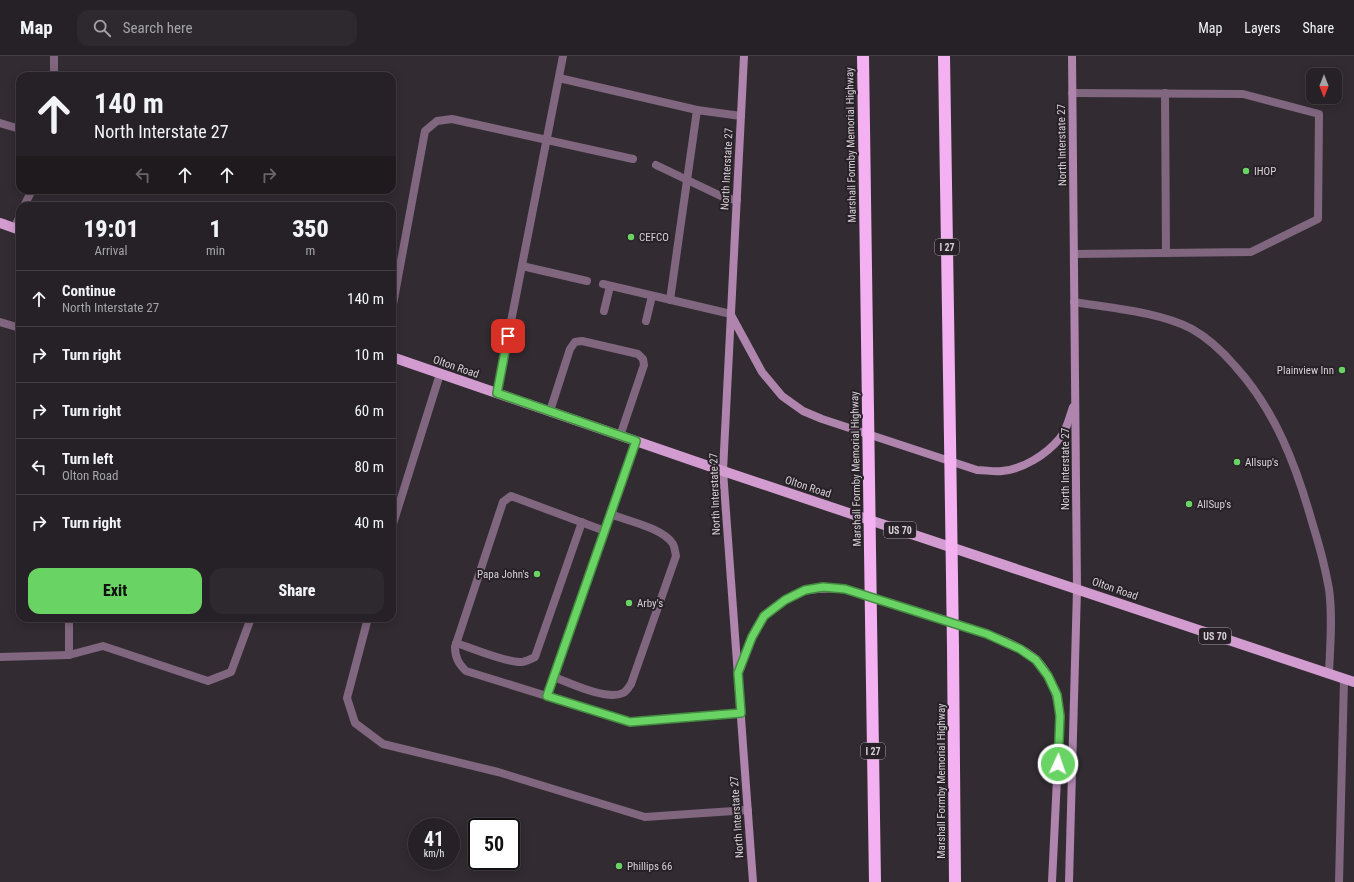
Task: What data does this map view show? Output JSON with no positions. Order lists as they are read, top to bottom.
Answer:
{
  "streets": {
    "highway": ["Marshall Formby Memorial Highway", "I 27"],
    "main road": ["North Interstate 27", "Olton Road", "US 70"]
  },
  "crossings": [
    ["North Interstate 27", "Olton Road"]
  ],
  "places": [
    "IHOP",
    "CEFCO",
    "Plainview Inn",
    "Allsup's",
    "AllSup's",
    "Papa John's",
    "Arby's",
    "Phillips 66"
  ],
  "north": "bottom",
  "page": {
    "header": "Map",
    "search": "Search here",
    "nav": ["Map", "Layers", "Share"],
    "turn": ["140 m", "North Interstate 27"],
    "eta": [
      "19:01",
      "Arrival",
      "1",
      "min",
      "350",
      "m"
    ],
    "list": [
      {
        "name": "Continue",
        "note": "North Interstate 27",
        "value": "140 m"
      },
      {
        "name": "Turn right",
        "value": "10 m"
      },
      {
        "name": "Turn right",
        "value": "60 m"
      },
      {
        "name": "Turn left",
        "note": "Olton Road",
        "value": "80 m"
      },
      {
        "name": "Turn right",
        "value": "40 m"
      }
    ],
    "buttons": ["Exit", "Share"],
    "speed": "41 km/h",
    "limit": "50"
  }
}
